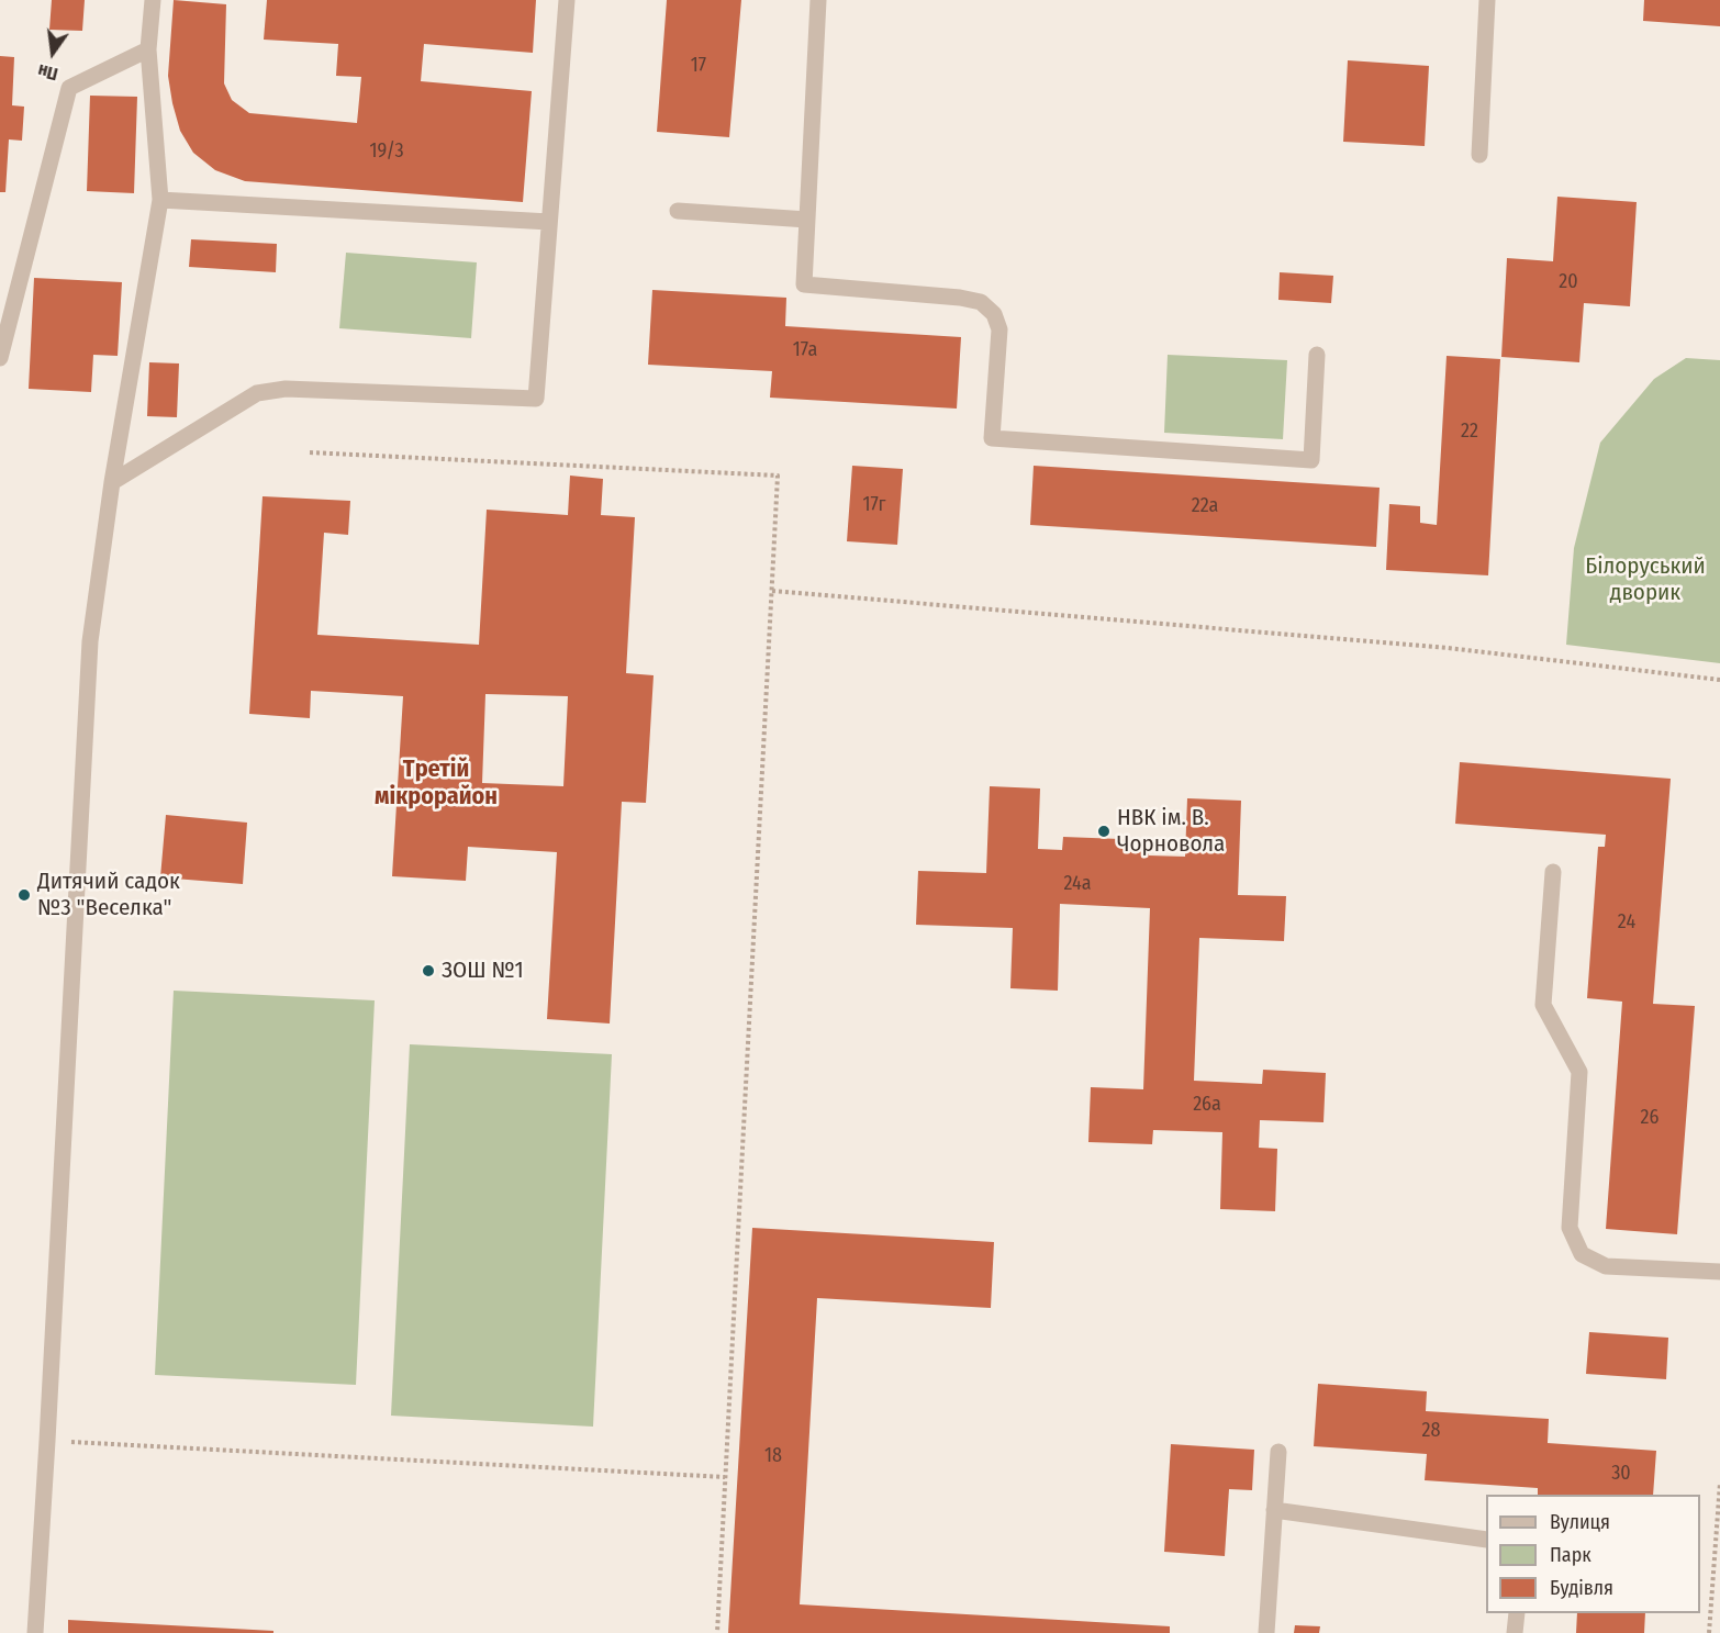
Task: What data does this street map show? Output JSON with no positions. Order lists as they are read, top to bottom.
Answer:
{
  "districts": ["Третій мікрорайон"],
  "parks": ["Білоруський дворик"],
  "places": ["НВК ім. В. Чорновола", "Дитячий садок №3 \"Веселка\"", "ЗОШ №1"],
  "house_numbers": [
    "17",
    "19/3",
    "20",
    "17а",
    "22",
    "17г",
    "22а",
    "24а",
    "24",
    "26а",
    "26",
    "28",
    "18",
    "30"
  ],
  "legend": ["Вулиця", "Парк", "Будівля"],
  "north": "bottom"
}
